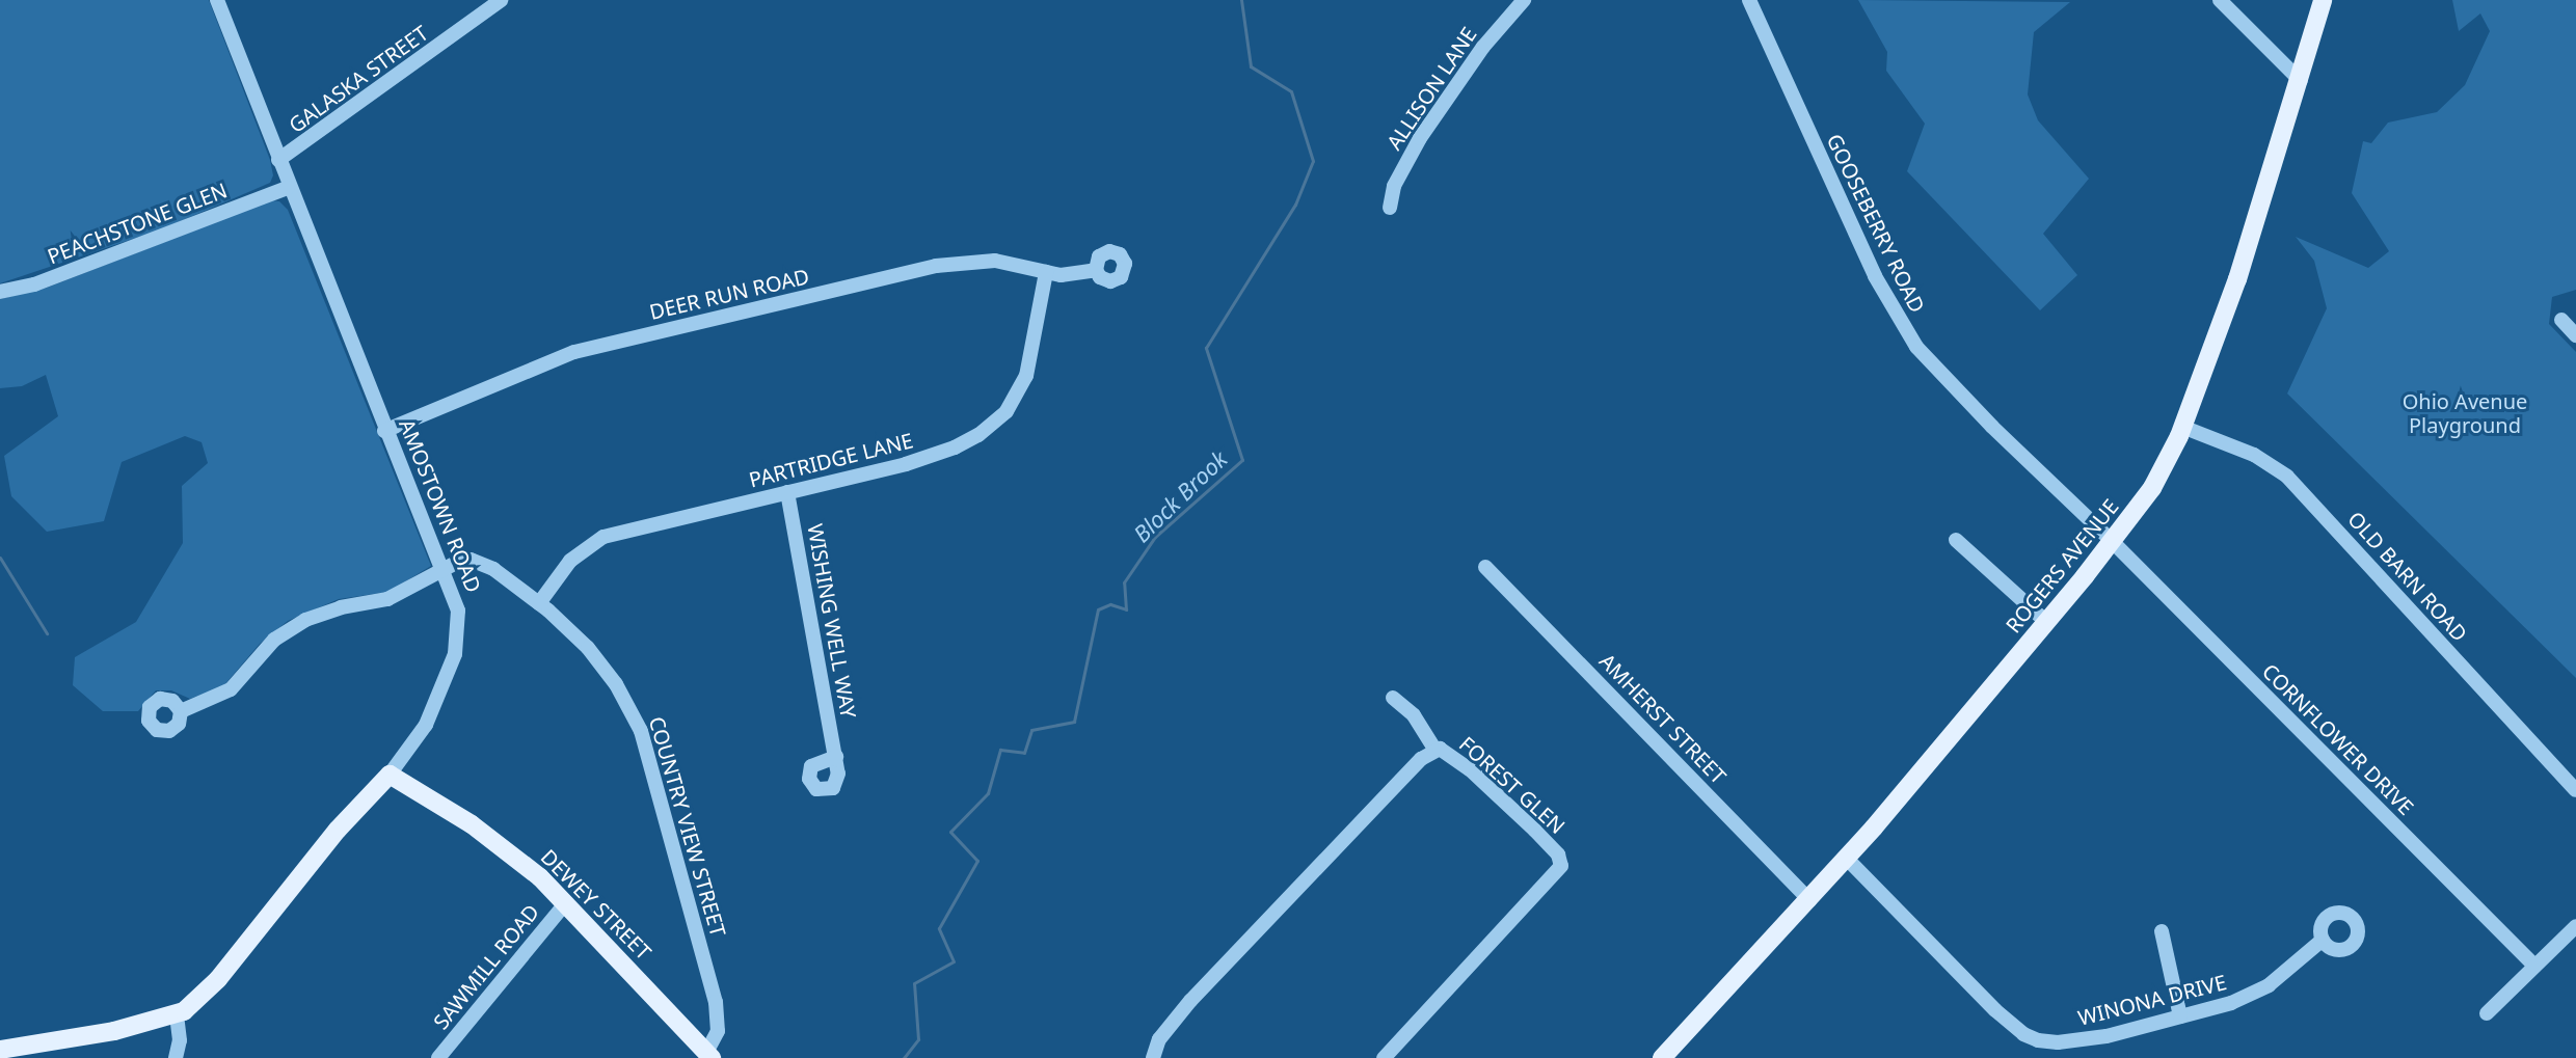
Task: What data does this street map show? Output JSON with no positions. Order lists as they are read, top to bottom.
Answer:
{
  "streets": {
    "main road": ["AMOSTOWN ROAD", "ROGERS AVENUE", "DEWEY STREET"],
    "street": [
      "GALASKA STREET",
      "ALLISON LANE",
      "PEACHSTONE GLEN",
      "GOOSEBERRY ROAD",
      "DEER RUN ROAD",
      "PARTRIDGE LANE",
      "OLD BARN ROAD",
      "WISHING WELL WAY",
      "AMHERST STREET",
      "CORNFLOWER DRIVE",
      "FOREST GLEN",
      "COUNTRY VIEW STREET",
      "SAWMILL ROAD",
      "WINONA DRIVE"
    ]
  },
  "crossings": [
    ["GALASKA STREET", "AMOSTOWN ROAD"],
    ["PEACHSTONE GLEN", "AMOSTOWN ROAD"],
    ["GOOSEBERRY ROAD", "ROGERS AVENUE"],
    ["GOOSEBERRY ROAD", "CORNFLOWER DRIVE"],
    ["DEER RUN ROAD", "PARTRIDGE LANE"],
    ["DEER RUN ROAD", "AMOSTOWN ROAD"],
    ["PARTRIDGE LANE", "WISHING WELL WAY"],
    ["PARTRIDGE LANE", "COUNTRY VIEW STREET"],
    ["AMOSTOWN ROAD", "COUNTRY VIEW STREET"],
    ["AMOSTOWN ROAD", "DEWEY STREET"],
    ["ROGERS AVENUE", "OLD BARN ROAD"],
    ["ROGERS AVENUE", "AMHERST STREET"],
    ["ROGERS AVENUE", "CORNFLOWER DRIVE"],
    ["ROGERS AVENUE", "WINONA DRIVE"],
    ["COUNTRY VIEW STREET", "DEWEY STREET"],
    ["DEWEY STREET", "SAWMILL ROAD"]
  ],
  "water": ["Block Brook"],
  "parks": ["Ohio Avenue Playground"]
}
